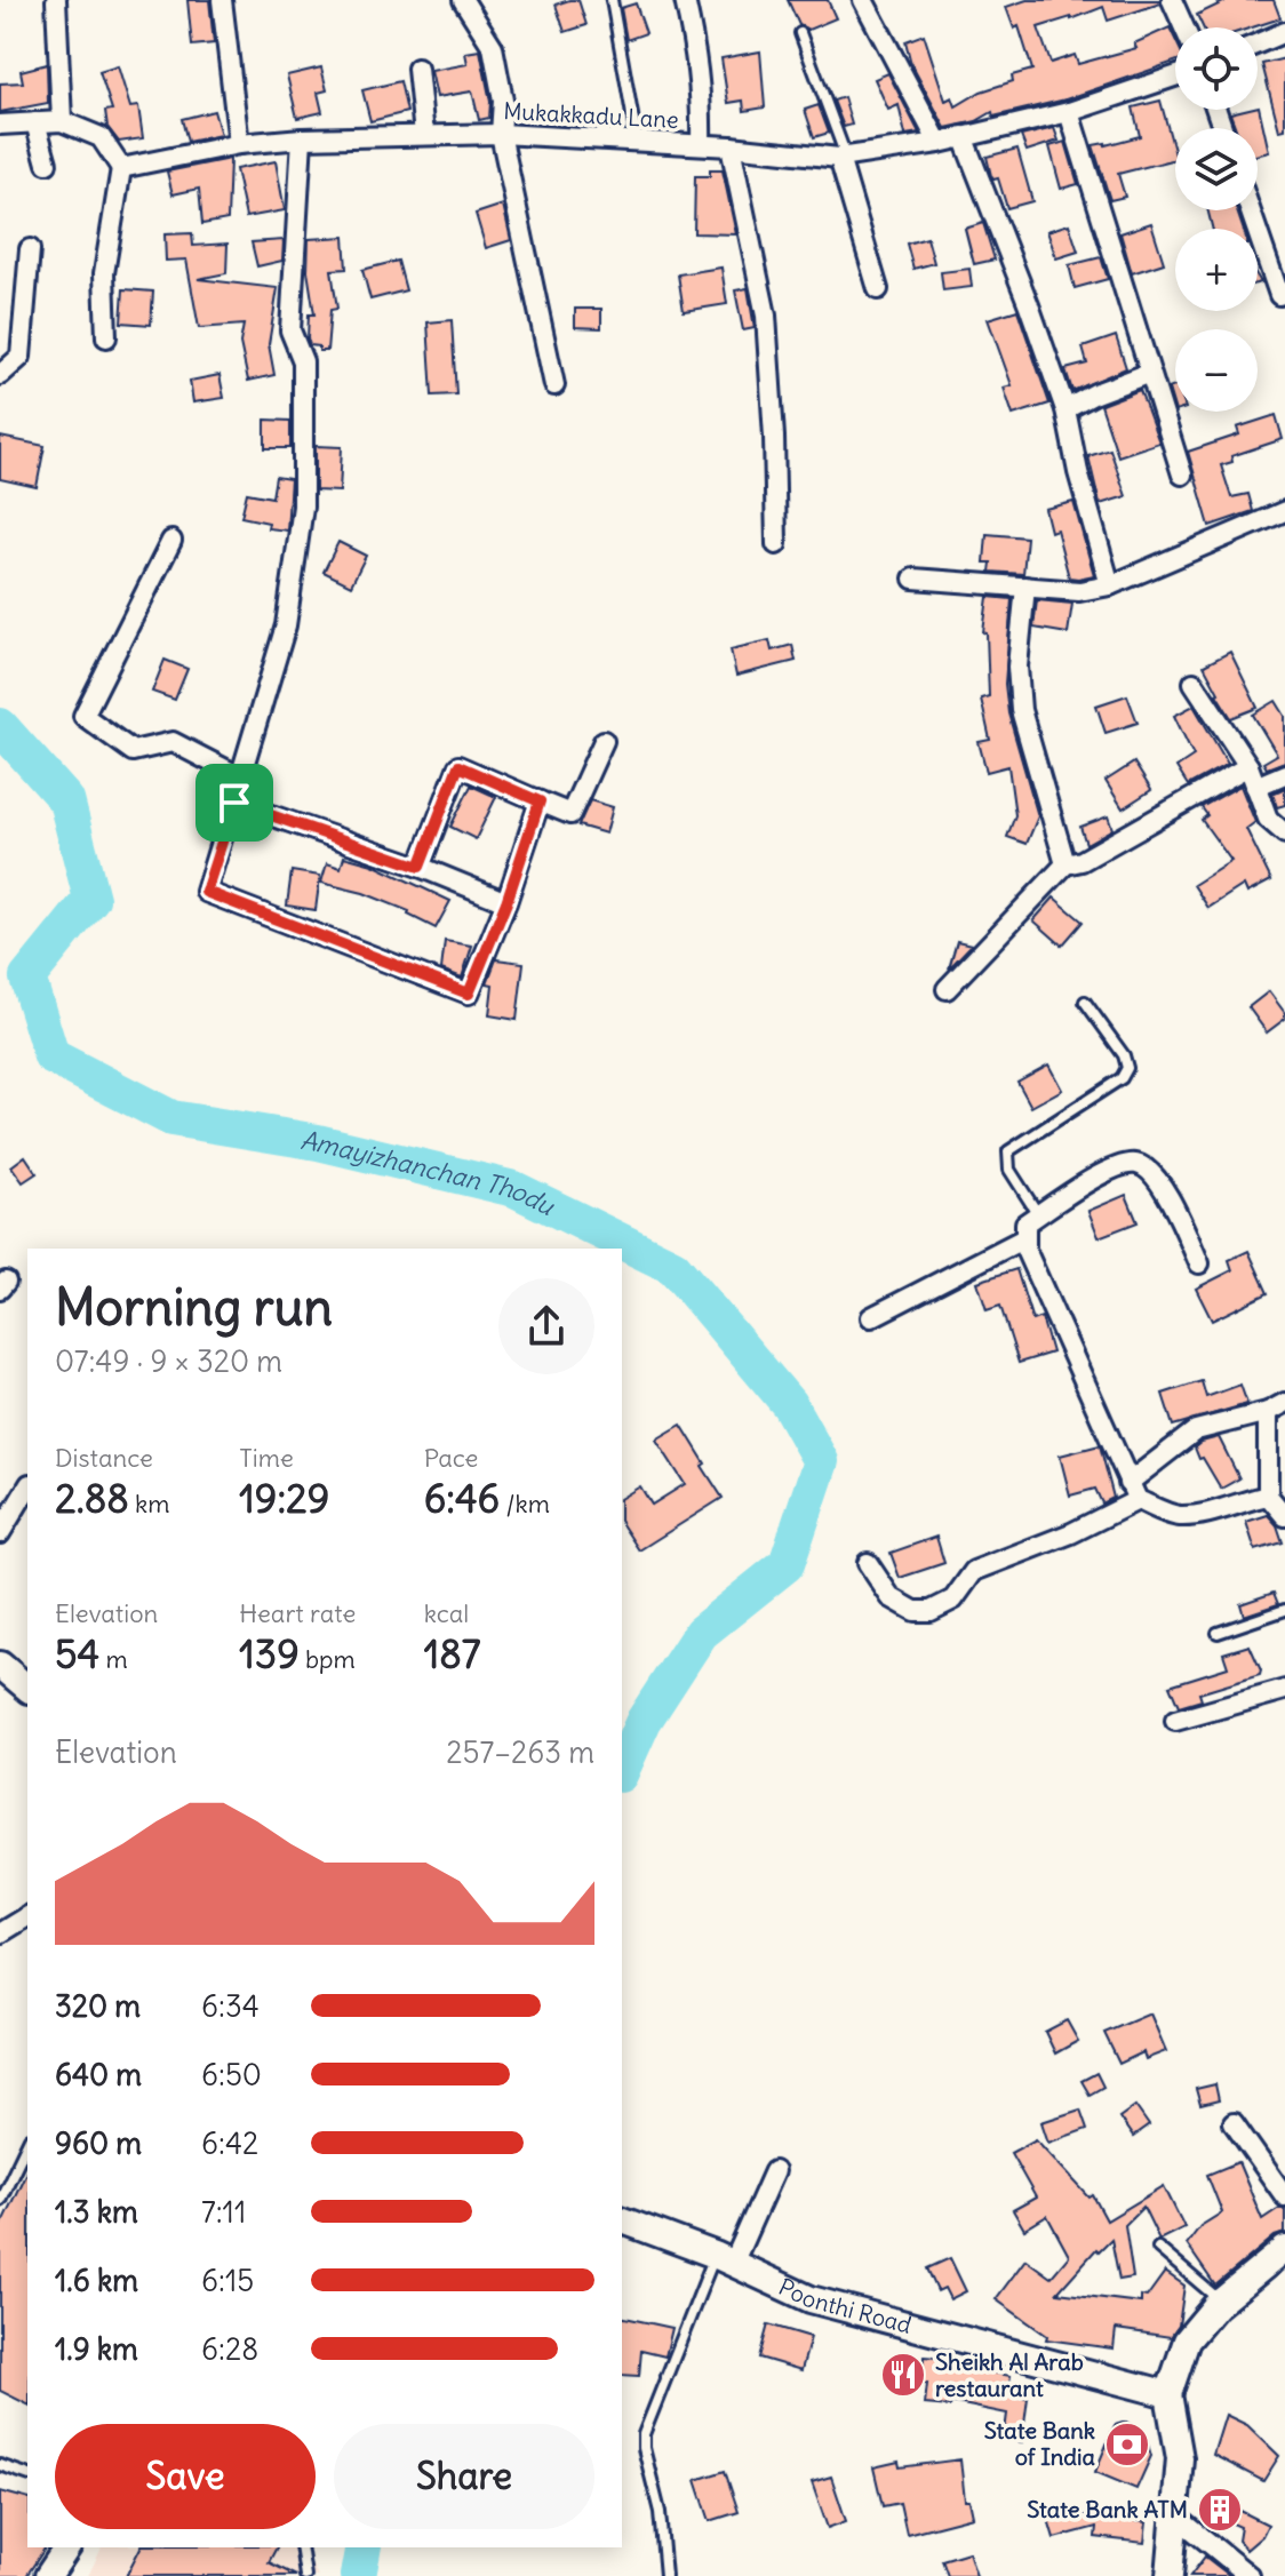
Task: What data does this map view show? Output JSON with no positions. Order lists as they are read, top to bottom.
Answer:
{
  "streets": {
    "main road": ["Poonthi Road"],
    "street": ["Mukakkadu Lane"]
  },
  "water": ["Amayizhanchan Thodu"],
  "places": {
    "restaurant": ["Sheikh Al Arab restaurant"],
    "bank": ["State Bank of India"],
    "building": ["State Bank ATM"]
  },
  "page": {
    "map_buttons": ["+", "−"],
    "heading": ["Morning run", "07:49 · 9 × 320 m"],
    "stats": [
      ["Distance", "2.88 km"],
      ["Time", "19:29"],
      ["Pace", "6:46 /km"],
      ["Elevation", "54 m"],
      ["Heart rate", "139 bpm"],
      ["kcal", "187"]
    ],
    "chart": ["Elevation", "257–263 m"],
    "list": [
      {
        "name": "320 m",
        "note": "6:34"
      },
      {
        "name": "640 m",
        "note": "6:50"
      },
      {
        "name": "960 m",
        "note": "6:42"
      },
      {
        "name": "1.3 km",
        "note": "7:11"
      },
      {
        "name": "1.6 km",
        "note": "6:15"
      },
      {
        "name": "1.9 km",
        "note": "6:28"
      }
    ],
    "buttons": ["Save", "Share"]
  }
}
